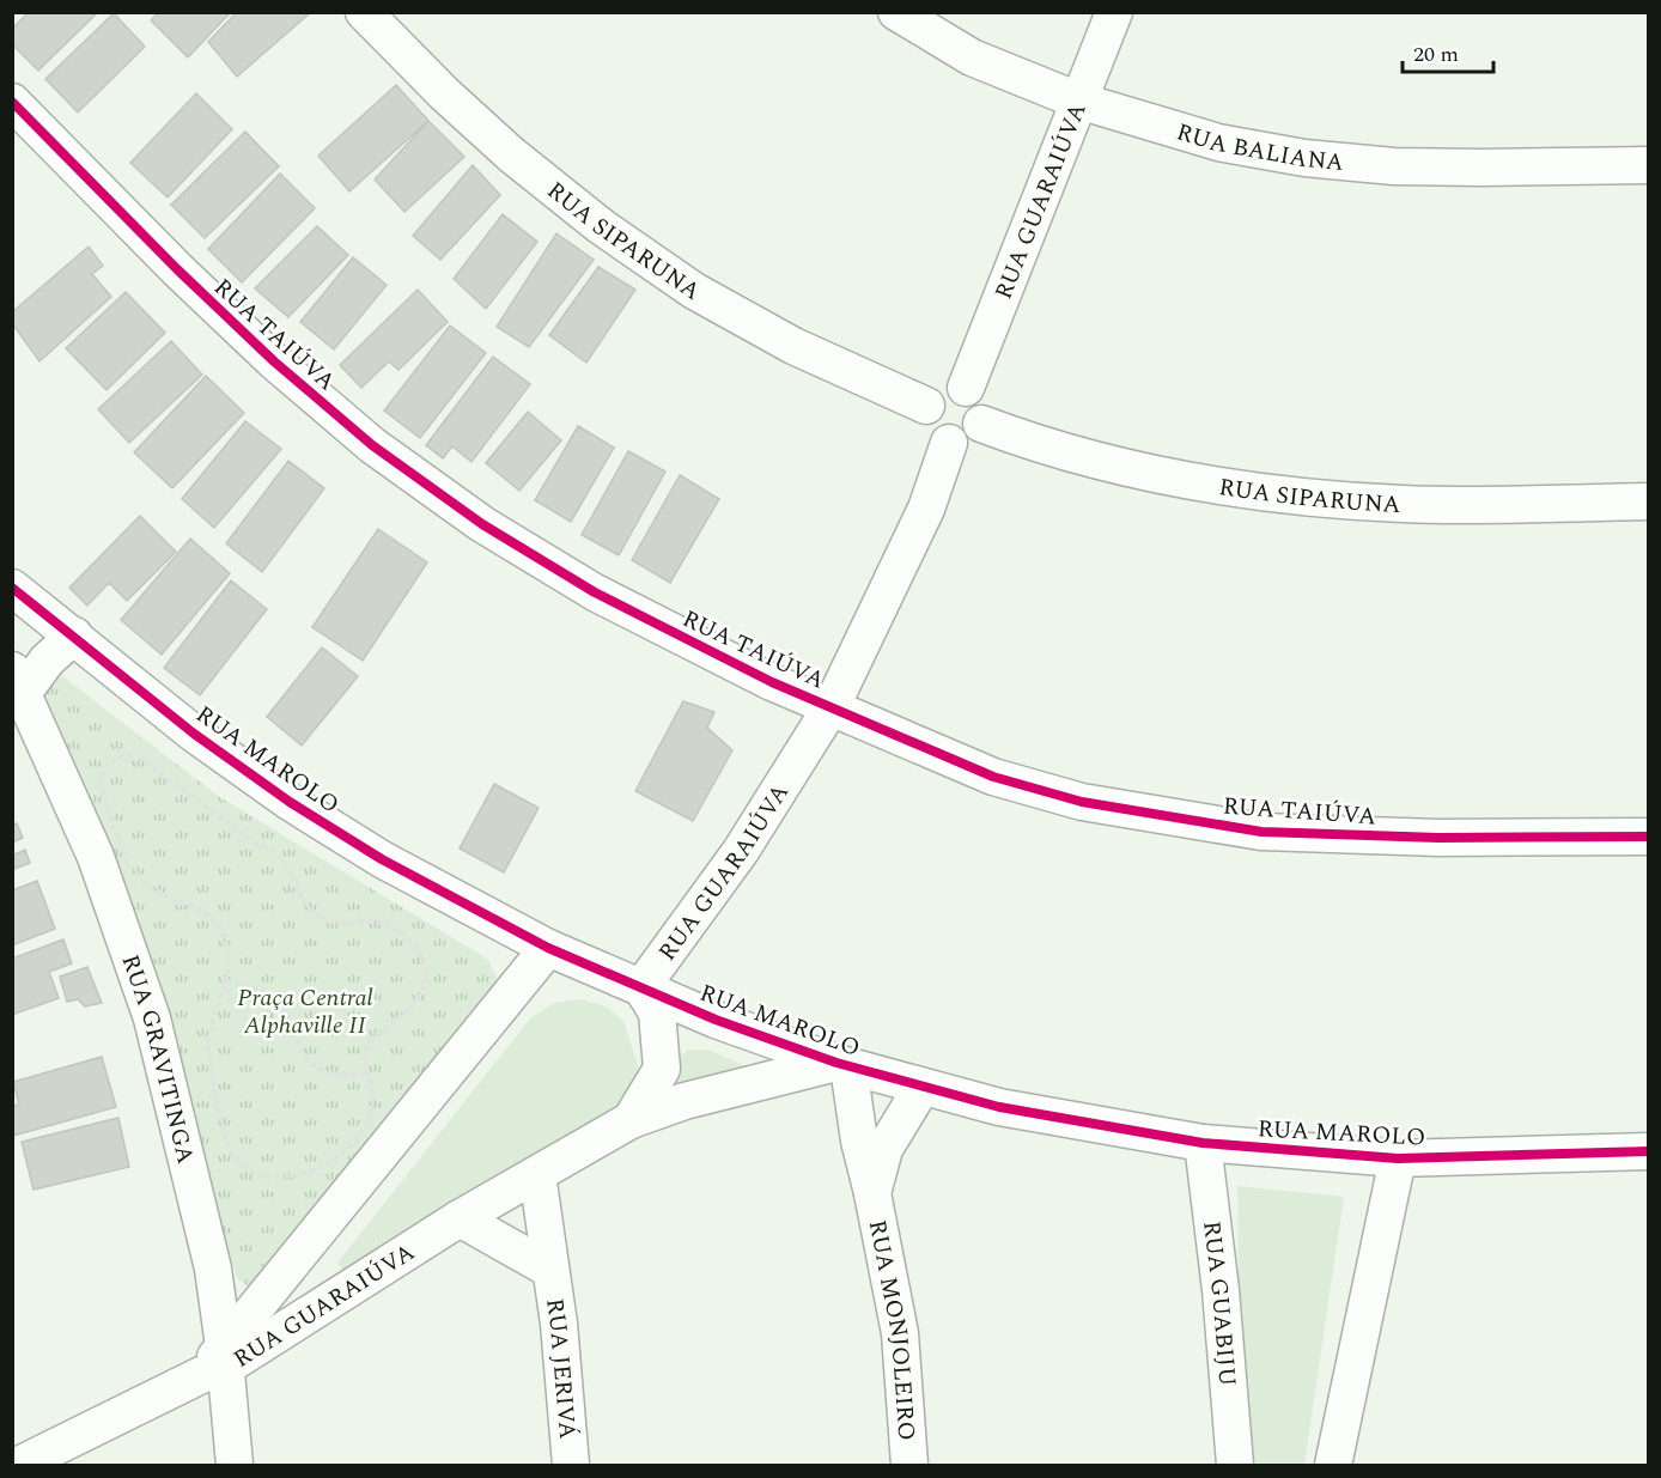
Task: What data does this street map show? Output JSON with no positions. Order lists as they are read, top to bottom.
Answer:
{
  "streets": {
    "street": [
      "RUA BALIANA",
      "RUA GUARAIÚVA",
      "RUA SIPARUNA",
      "RUA TAIÚVA",
      "RUA MAROLO",
      "RUA GRAVITINGA",
      "RUA GUABIJU",
      "RUA MONJOLEIRO",
      "RUA JERIVÁ"
    ]
  },
  "crossings": [
    ["RUA BALIANA", "RUA GUARAIÚVA"],
    ["RUA GUARAIÚVA", "RUA SIPARUNA"],
    ["RUA GUARAIÚVA", "RUA TAIÚVA"],
    ["RUA GUARAIÚVA", "RUA MAROLO"],
    ["RUA GUARAIÚVA", "RUA GRAVITINGA"],
    ["RUA GUARAIÚVA", "RUA JERIVÁ"],
    ["RUA MAROLO", "RUA GUABIJU"],
    ["RUA MAROLO", "RUA MONJOLEIRO"]
  ],
  "parks": ["Praça Central Alphaville II"],
  "scale_bar": "20 m"
}
